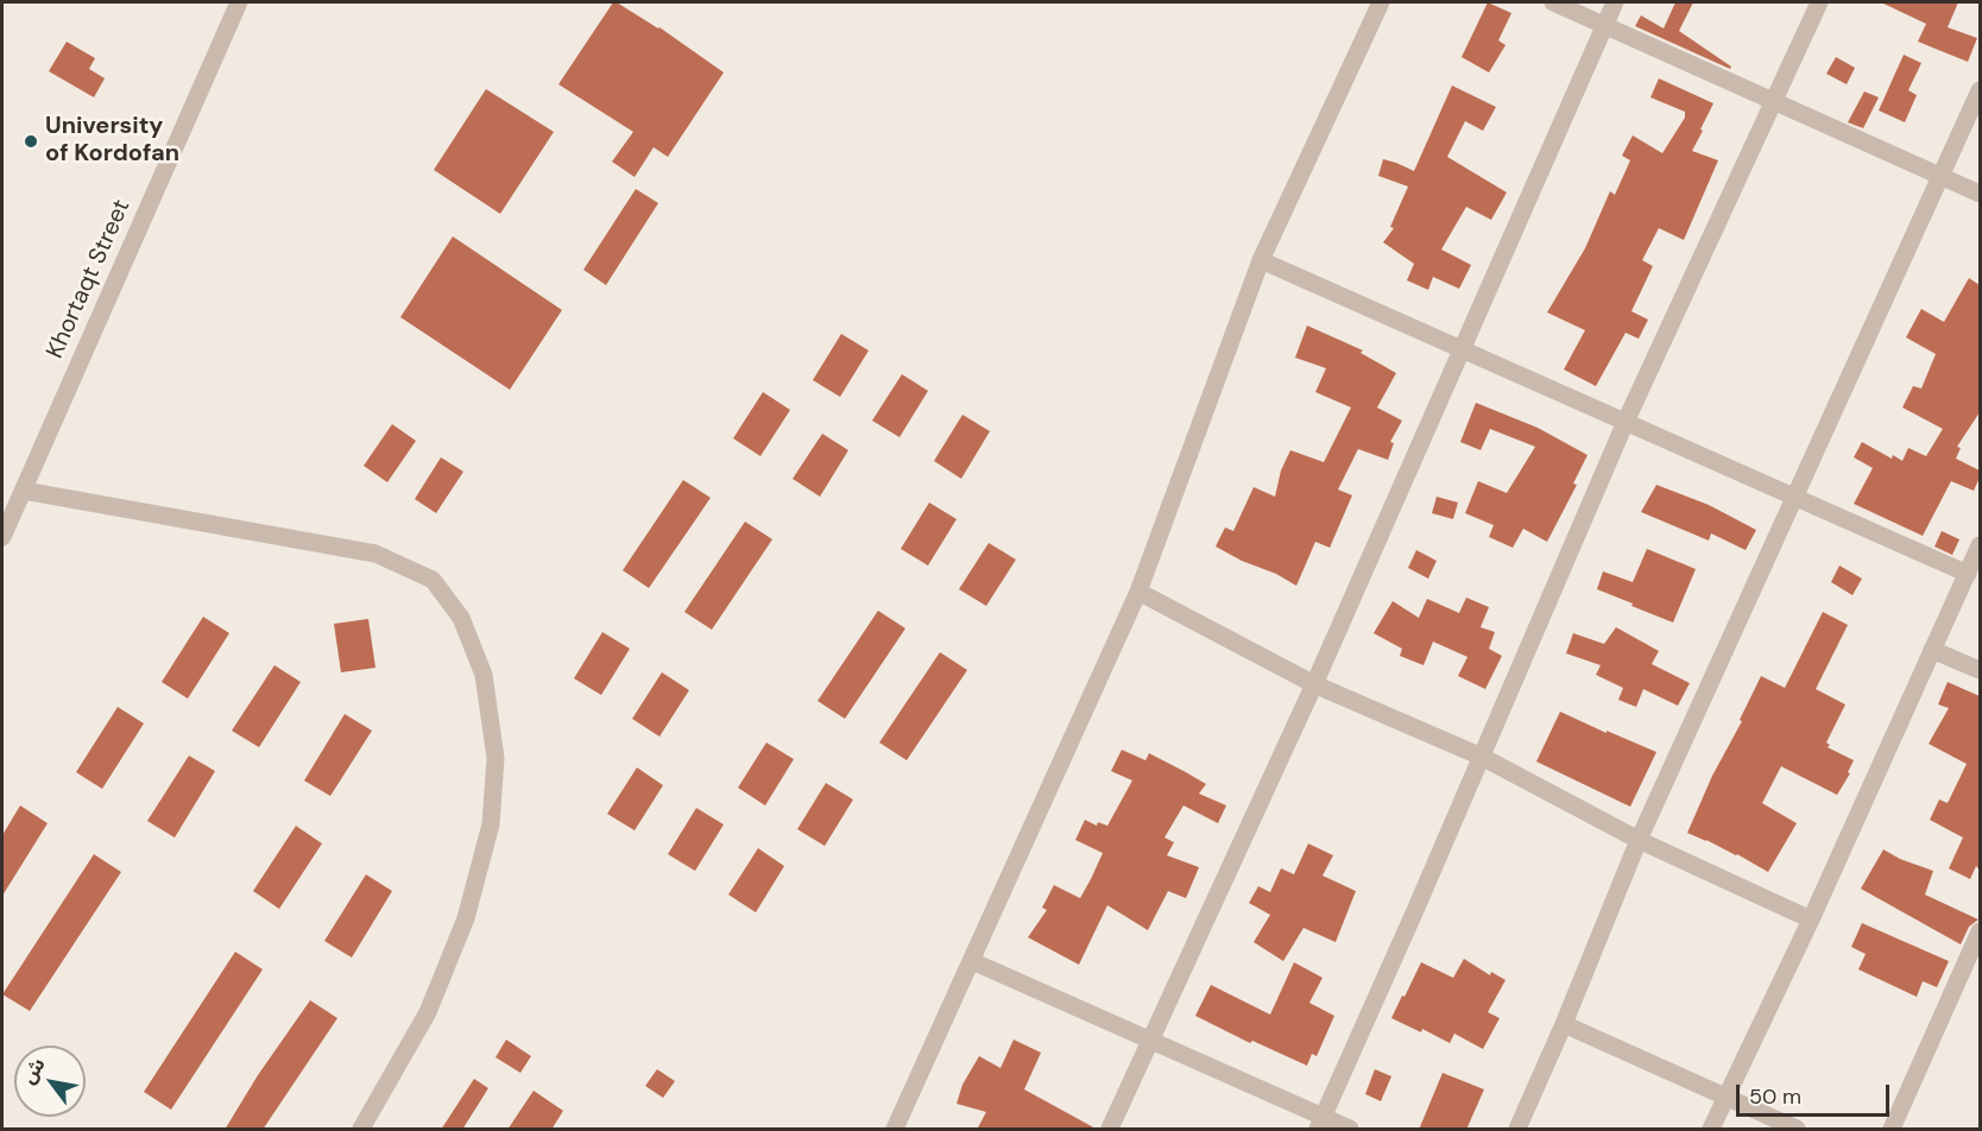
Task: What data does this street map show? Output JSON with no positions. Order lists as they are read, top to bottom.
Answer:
{
  "streets": {
    "street": ["Khortaqt Street"]
  },
  "places": ["University of Kordofan"],
  "scale_bar": "50 m",
  "north": "top left"
}
